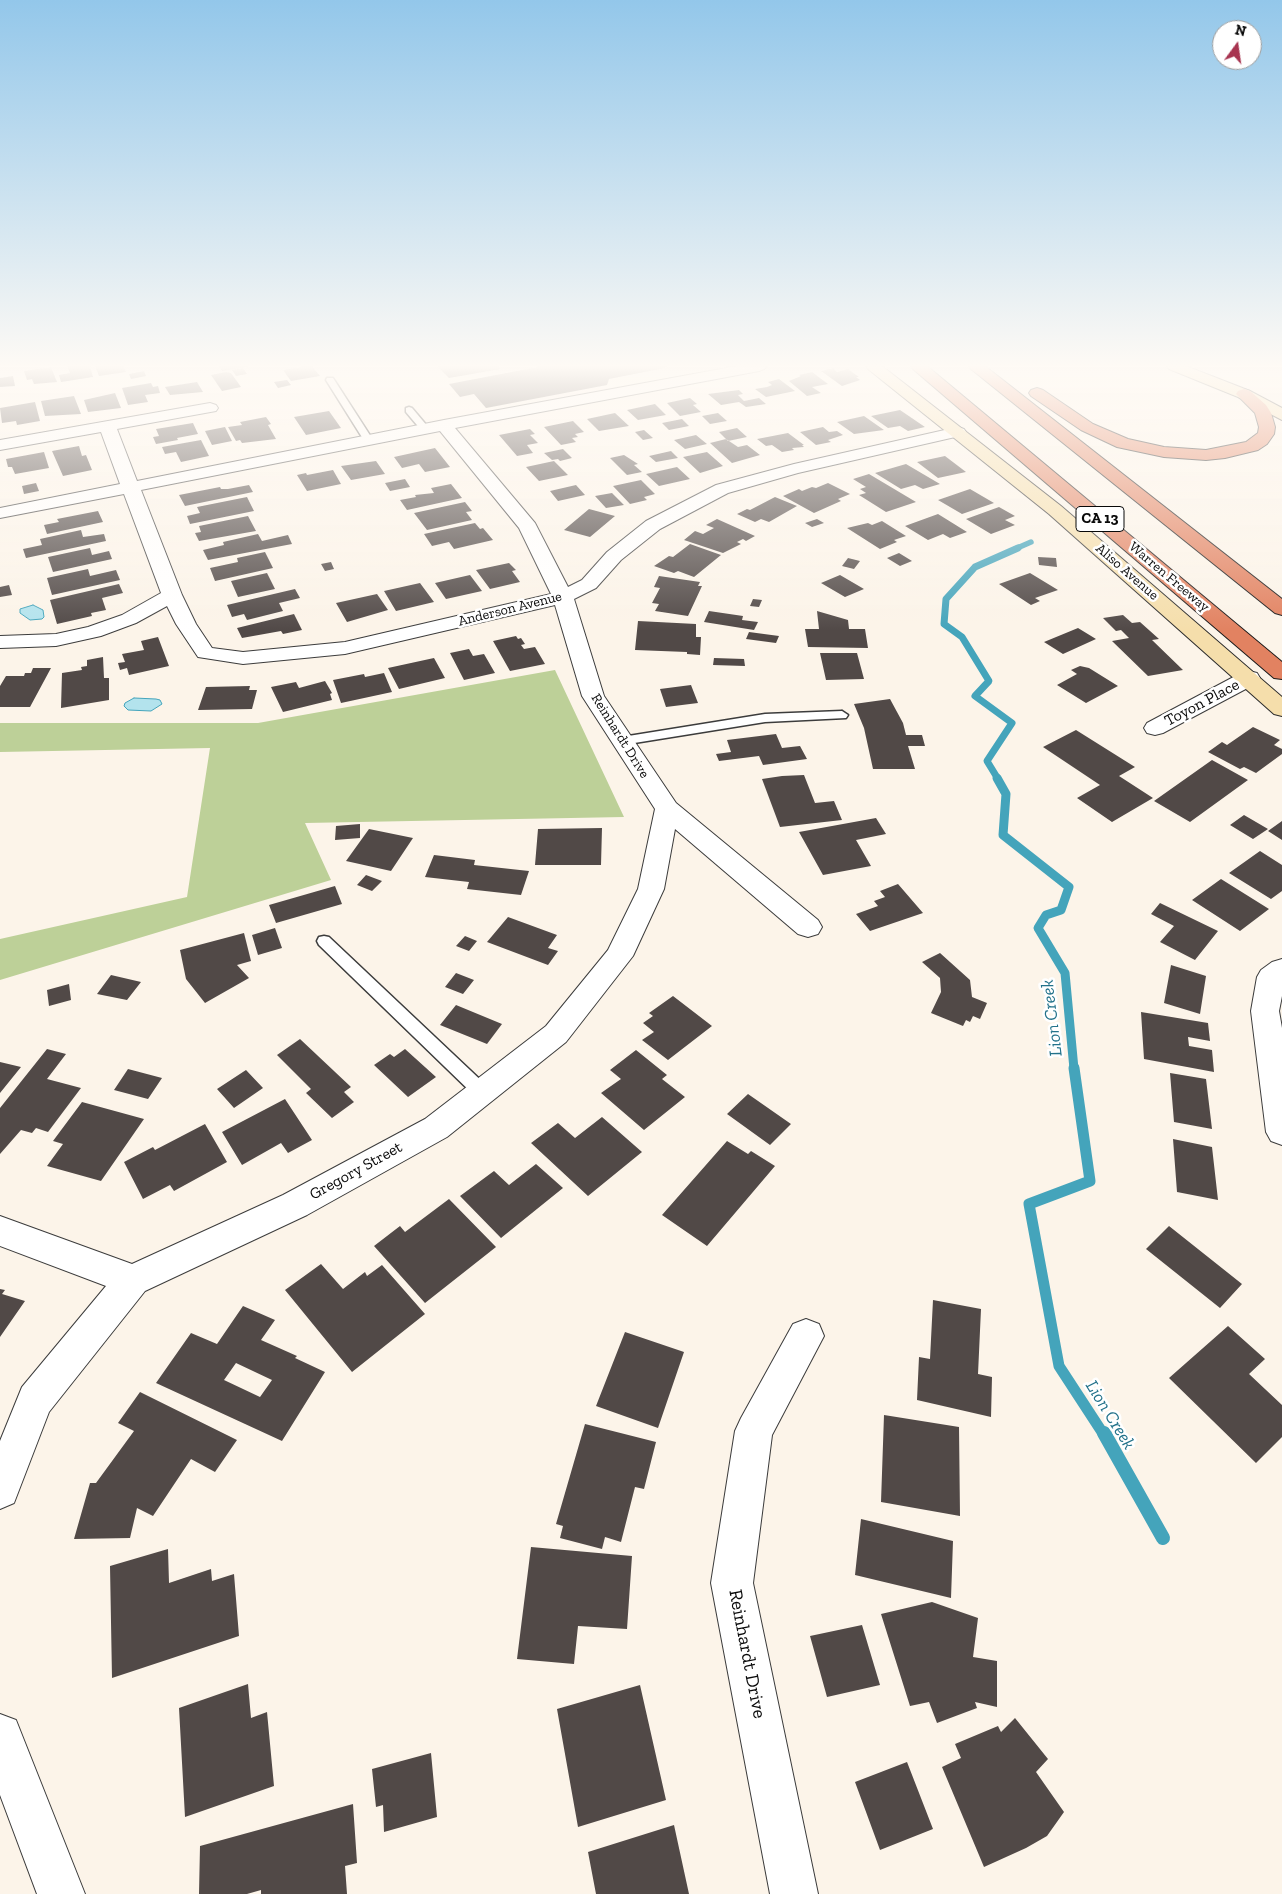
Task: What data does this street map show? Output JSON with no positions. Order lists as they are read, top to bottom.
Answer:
{
  "streets": {
    "highway": ["CA 13", "Warren Freeway"],
    "main road": ["Aliso Avenue"],
    "street": [
      "Anderson Avenue",
      "Toyon Place",
      "Reinhardt Drive",
      "Gregory Street"
    ]
  },
  "crossings": [
    ["Aliso Avenue", "Toyon Place"],
    ["Anderson Avenue", "Reinhardt Drive"],
    ["Reinhardt Drive", "Gregory Street"]
  ],
  "water": ["Lion Creek"],
  "north": "top"
}
